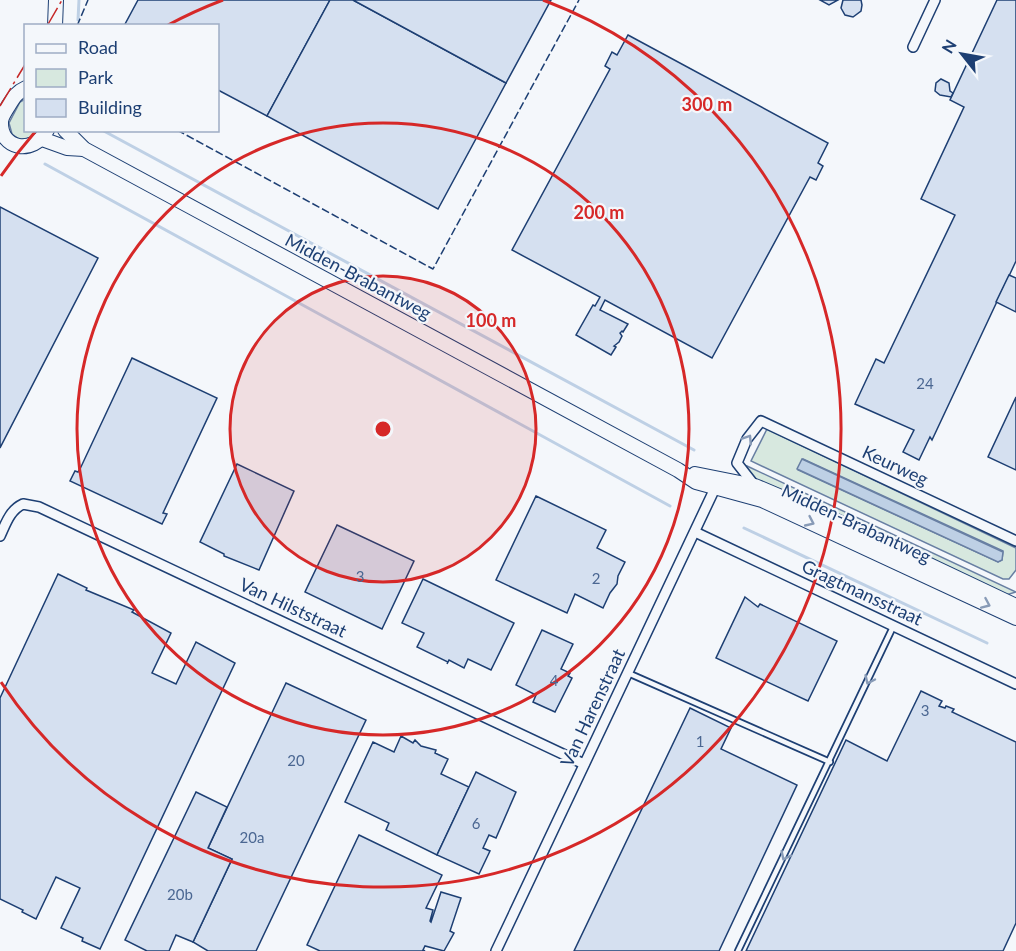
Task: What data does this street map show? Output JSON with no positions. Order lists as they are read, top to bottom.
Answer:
{
  "streets": {
    "street": [
      "Midden-Brabantweg",
      "Keurweg",
      "Gragtmansstraat",
      "Van Hilststraat",
      "Van Harenstraat"
    ]
  },
  "crossings": [
    ["Midden-Brabantweg", "Keurweg"],
    ["Midden-Brabantweg", "Van Harenstraat"],
    ["Gragtmansstraat", "Van Harenstraat"],
    ["Van Hilststraat", "Van Harenstraat"]
  ],
  "house_numbers": [
    "24",
    "3",
    "2",
    "4",
    "3",
    "1",
    "20",
    "6",
    "20a",
    "20b"
  ],
  "legend": ["Road", "Park", "Building"],
  "north": "top left",
  "rings": ["300 m", "200 m", "100 m"]
}
